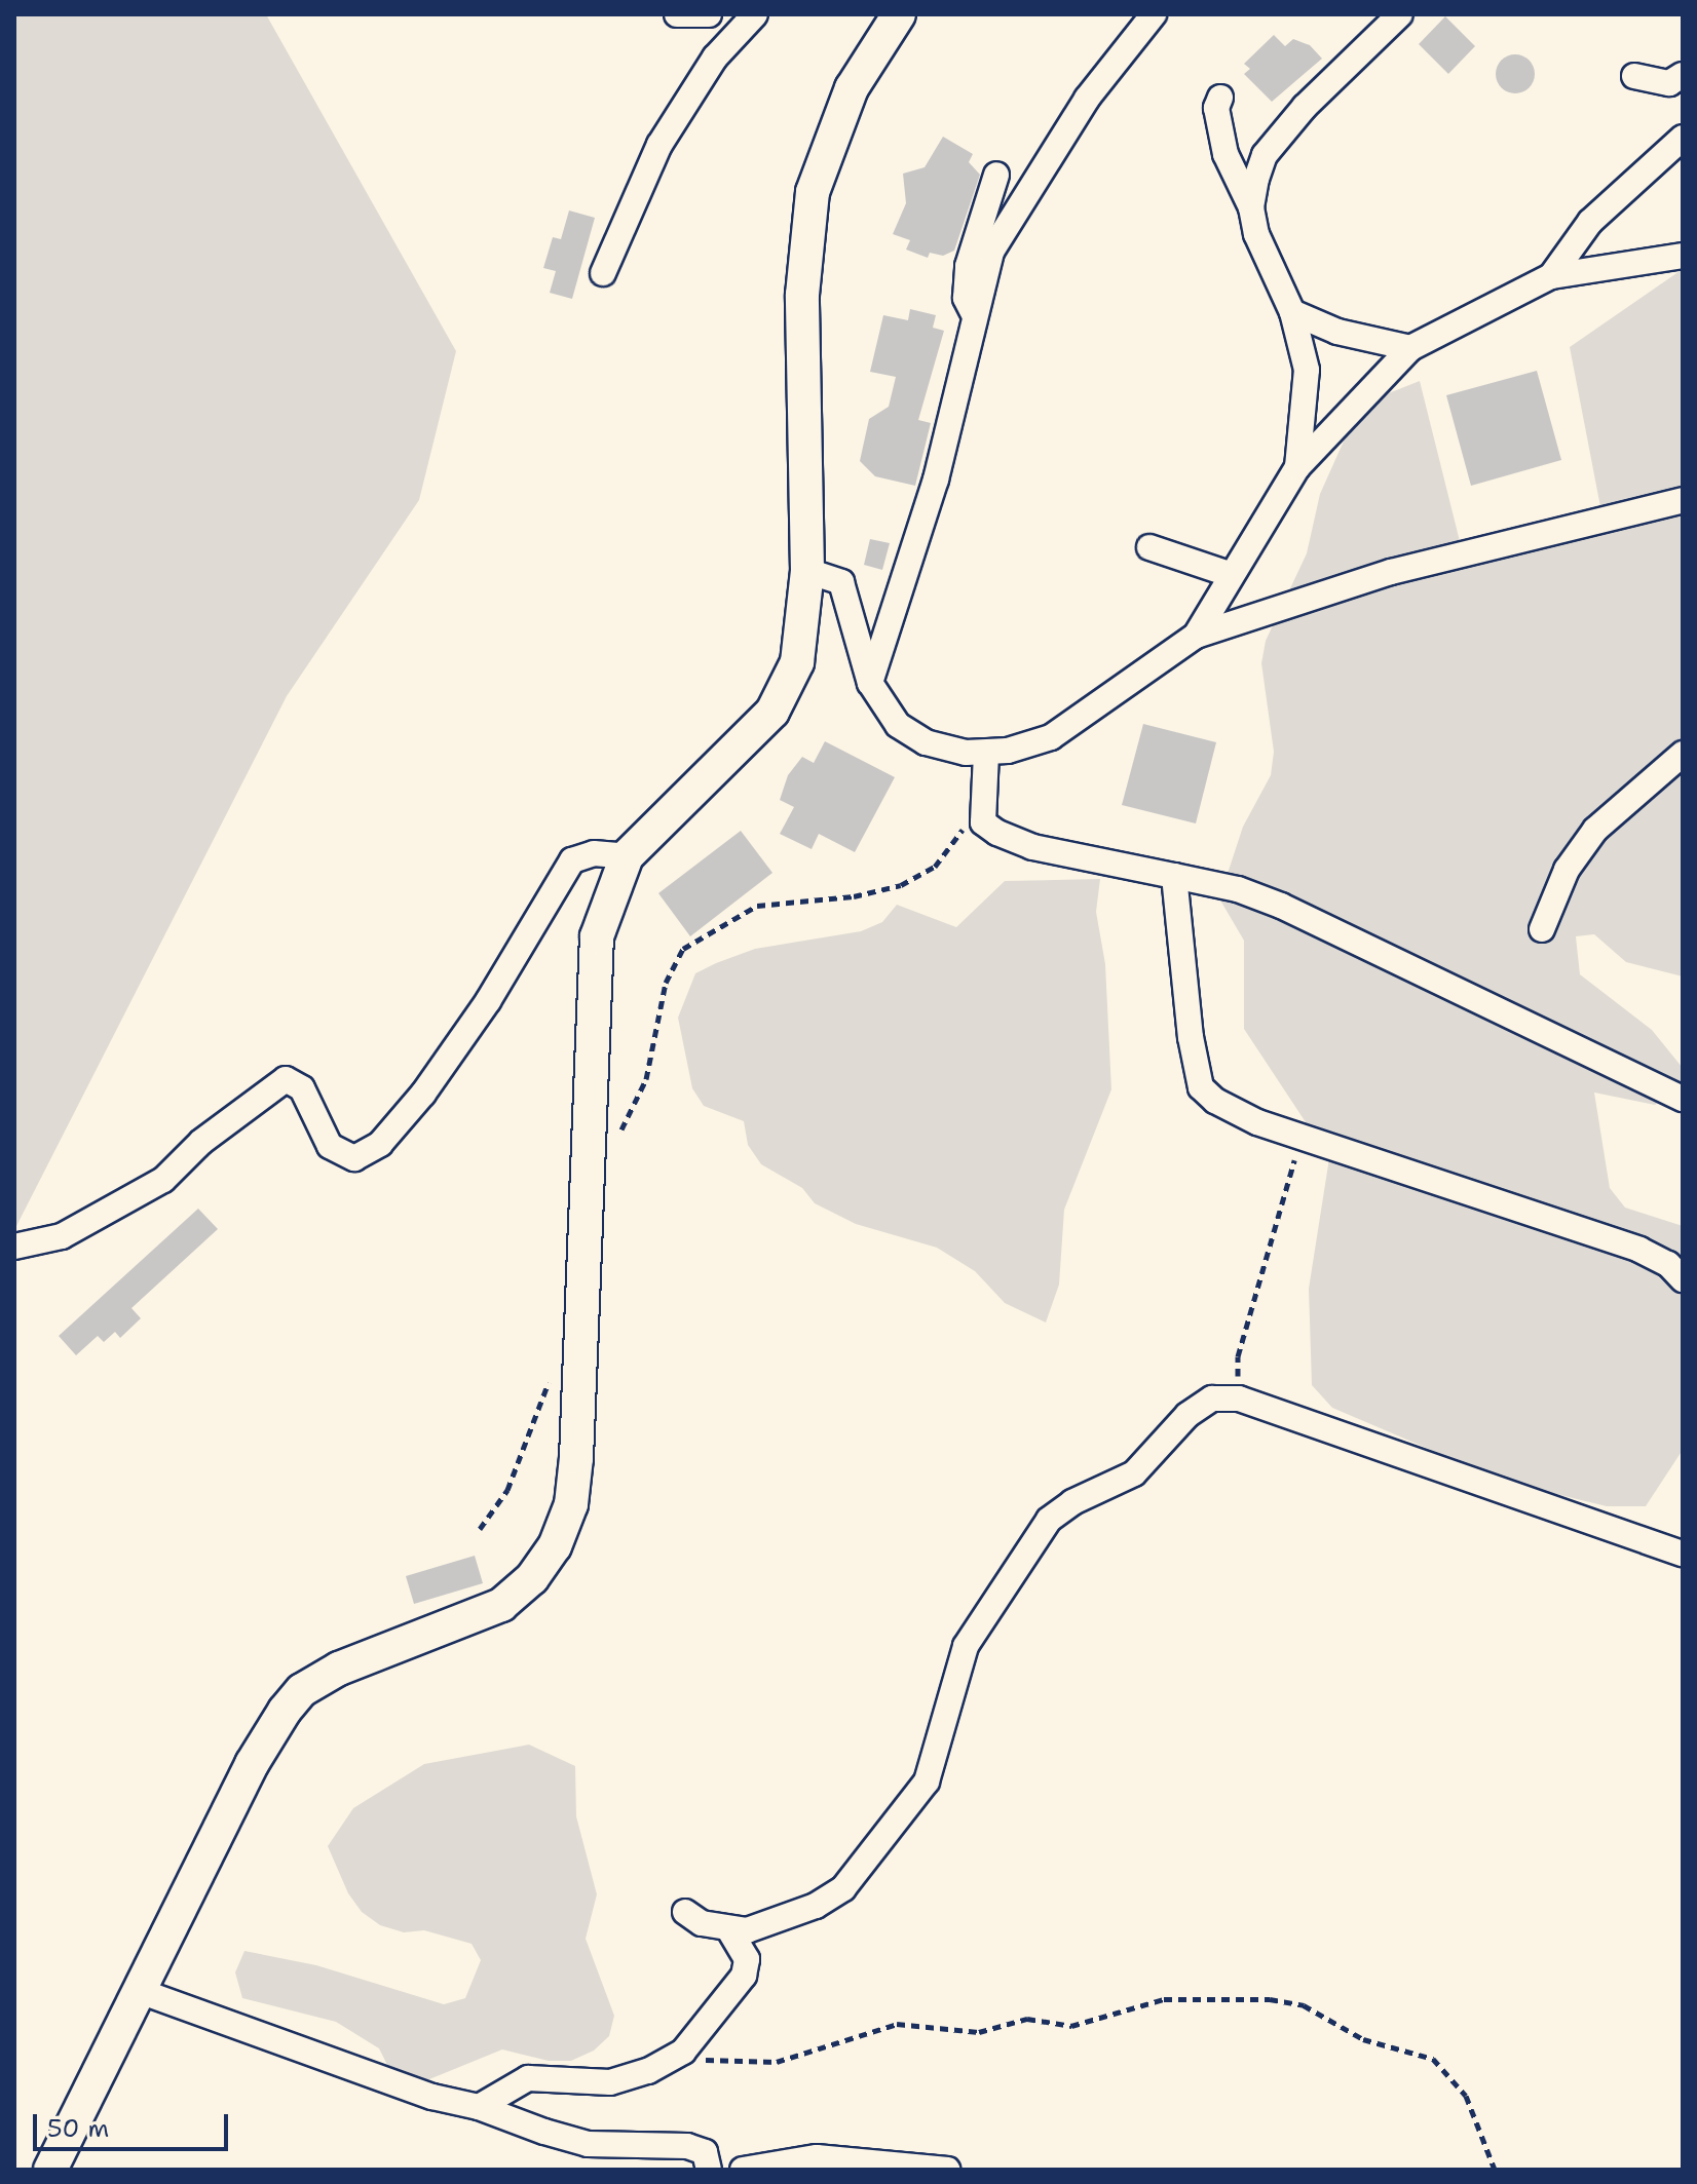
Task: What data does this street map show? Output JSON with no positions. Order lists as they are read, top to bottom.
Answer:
{
  "scale_bar": "50 m"
}
